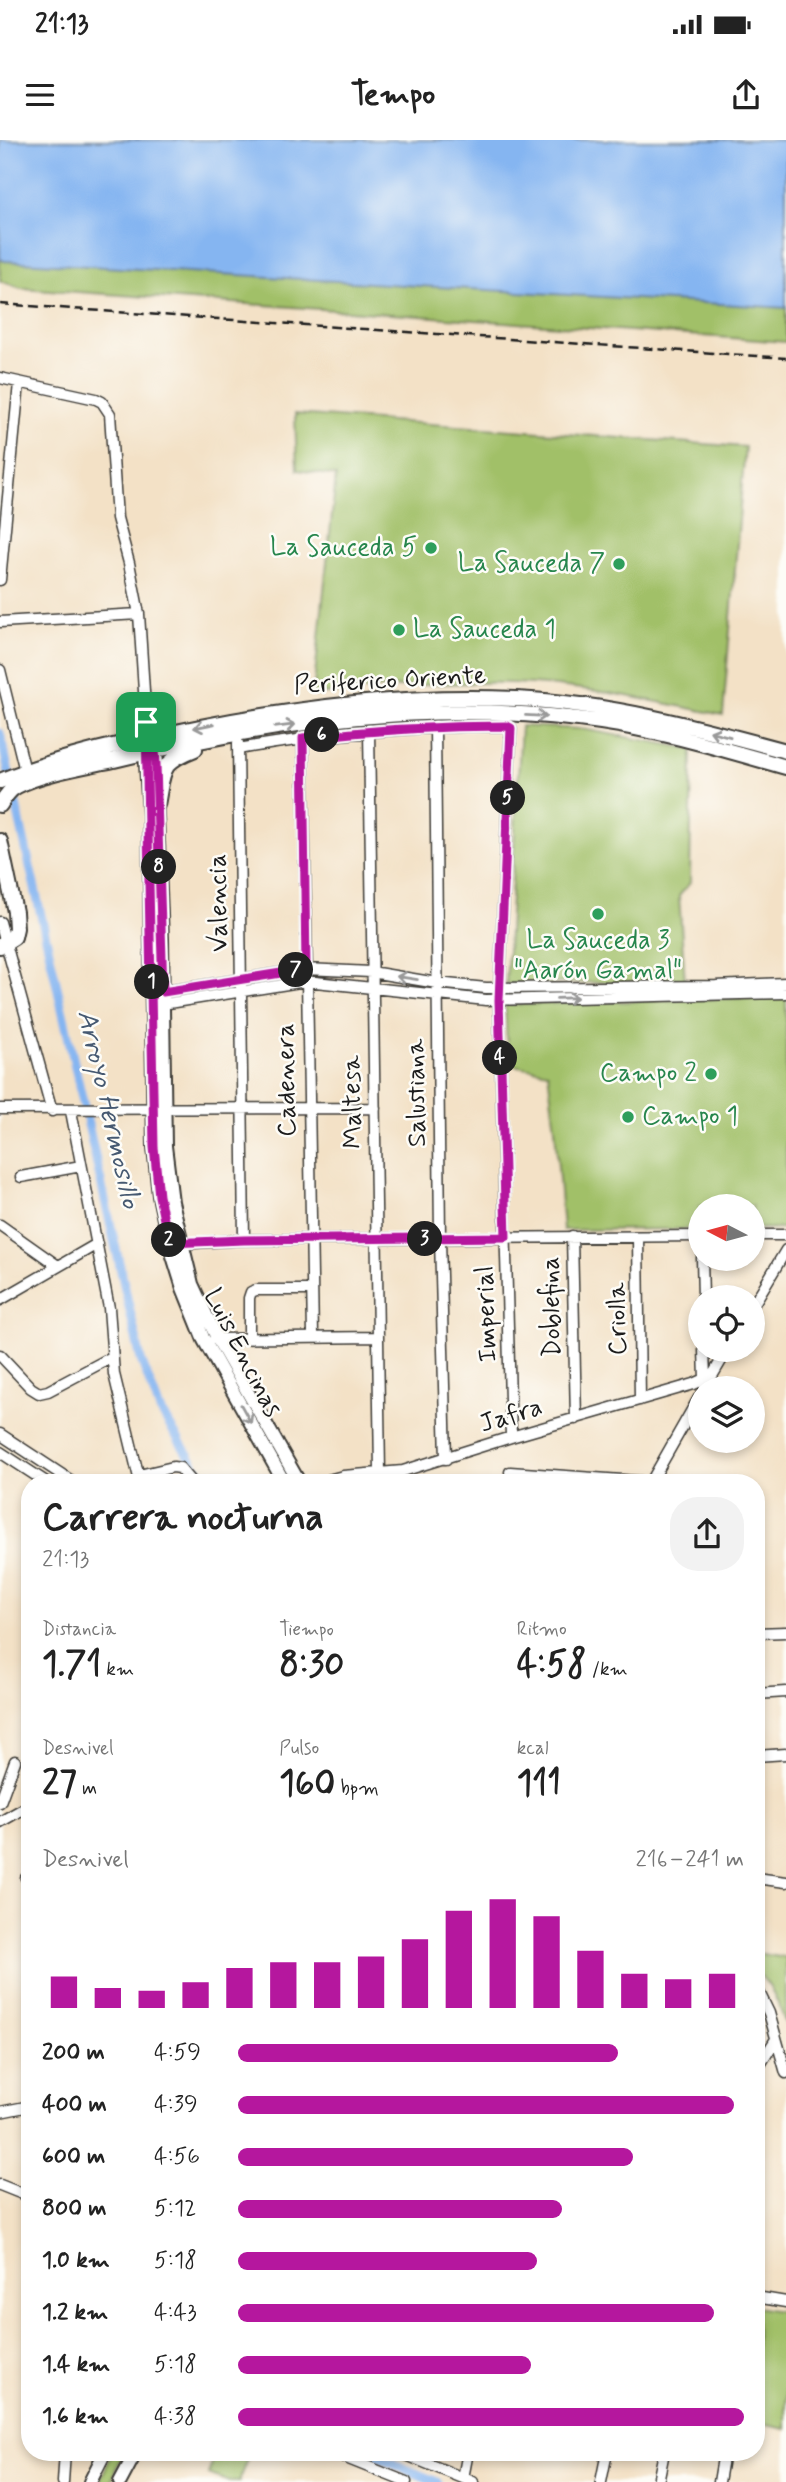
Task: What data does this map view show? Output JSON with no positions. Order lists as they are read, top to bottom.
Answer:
{
  "streets": {
    "highway": ["Periferico Oriente"],
    "main road": ["Luis Encinas"],
    "street": [
      "Valencia",
      "Cadenera",
      "Salustiana",
      "Maltesa",
      "Doblefina",
      "Imperial",
      "Criolla",
      "Jafra"
    ]
  },
  "crossings": [
    ["Periferico Oriente", "Valencia"],
    ["Salustiana", "Imperial"],
    ["Salustiana", "Jafra"],
    ["Maltesa", "Jafra"],
    ["Doblefina", "Jafra"],
    ["Imperial", "Jafra"],
    ["Criolla", "Jafra"]
  ],
  "water": ["Arroyo Hermosillo"],
  "places": [
    "La Sauceda 5",
    "La Sauceda 7",
    "La Sauceda 1",
    "La Sauceda 3 \"Aarón Gamal\"",
    "Campo 2",
    "Campo 1"
  ],
  "north": "left",
  "page": {
    "status": "21:13",
    "header": "Tempo",
    "pins": [
      "6",
      "5",
      "8",
      "7",
      "1",
      "4",
      "3",
      "2"
    ],
    "heading": ["Carrera nocturna", "21:13"],
    "stats": [
      ["Distancia", "1.71 km"],
      ["Tiempo", "8:30"],
      ["Ritmo", "4:58 /km"],
      ["Desnivel", "27 m"],
      ["Pulso", "160 bpm"],
      ["kcal", "111"]
    ],
    "chart": ["Desnivel", "216–241 m"],
    "list": [
      {
        "name": "200 m",
        "note": "4:59"
      },
      {
        "name": "400 m",
        "note": "4:39"
      },
      {
        "name": "600 m",
        "note": "4:56"
      },
      {
        "name": "800 m",
        "note": "5:12"
      },
      {
        "name": "1.0 km",
        "note": "5:18"
      },
      {
        "name": "1.2 km",
        "note": "4:43"
      },
      {
        "name": "1.4 km",
        "note": "5:18"
      },
      {
        "name": "1.6 km",
        "note": "4:38"
      }
    ]
  }
}
